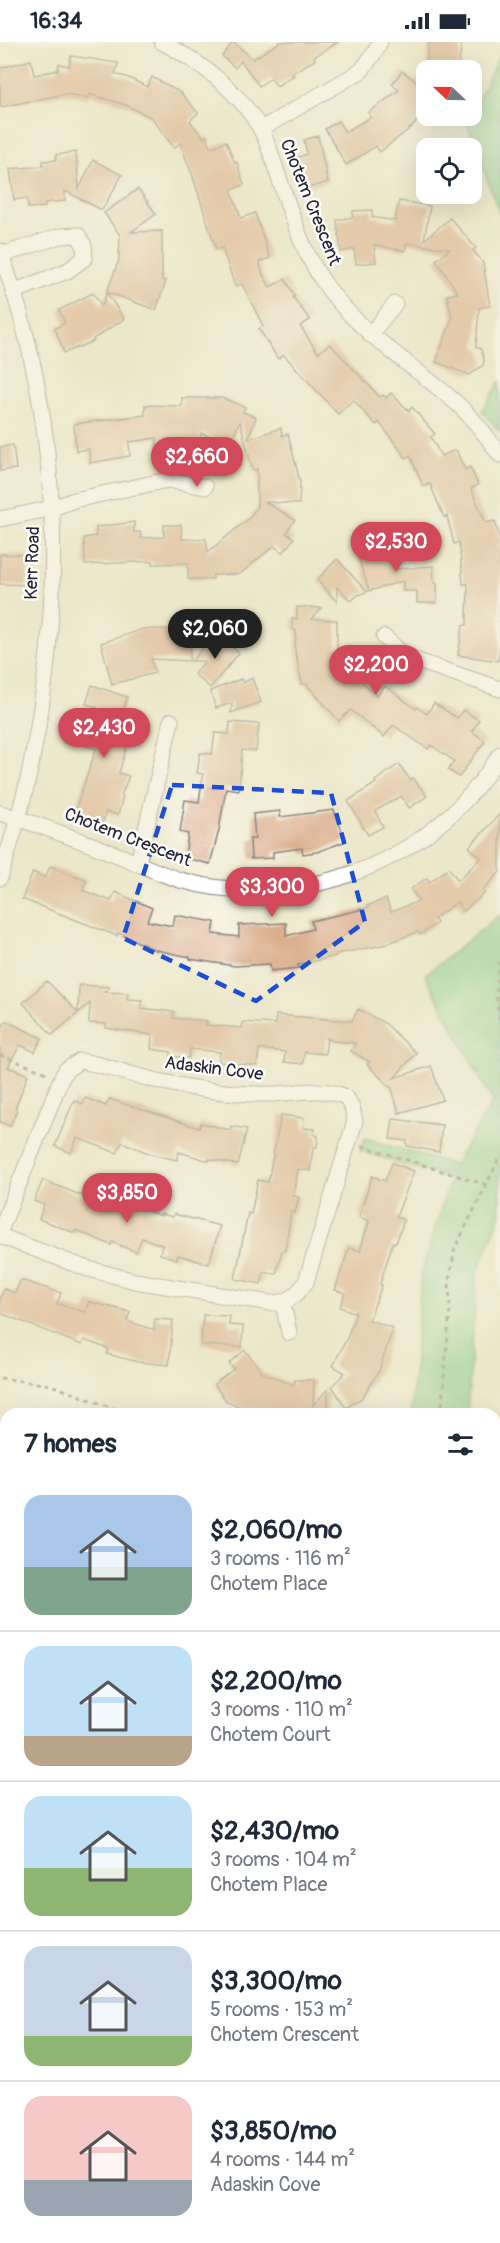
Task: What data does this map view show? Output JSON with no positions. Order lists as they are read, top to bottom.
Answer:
{
  "streets": {
    "street": ["Chotem Crescent", "Kerr Road", "Adaskin Cove"]
  },
  "crossings": [
    ["Chotem Crescent", "Kerr Road"]
  ],
  "north": "left",
  "page": {
    "status": "16:34",
    "price": [
      "$2,660",
      "$2,530",
      "$2,060",
      "$2,200",
      "$2,430",
      "$3,300",
      "$3,850"
    ],
    "heading": "7 homes",
    "list": [
      {
        "name": "$2,060/mo",
        "note": "3 rooms · 116 m² · Chotem Place"
      },
      {
        "name": "$2,200/mo",
        "note": "3 rooms · 110 m² · Chotem Court"
      },
      {
        "name": "$2,430/mo",
        "note": "3 rooms · 104 m² · Chotem Place"
      },
      {
        "name": "$3,300/mo",
        "note": "5 rooms · 153 m² · Chotem Crescent"
      },
      {
        "name": "$3,850/mo",
        "note": "4 rooms · 144 m² · Adaskin Cove"
      }
    ]
  }
}
